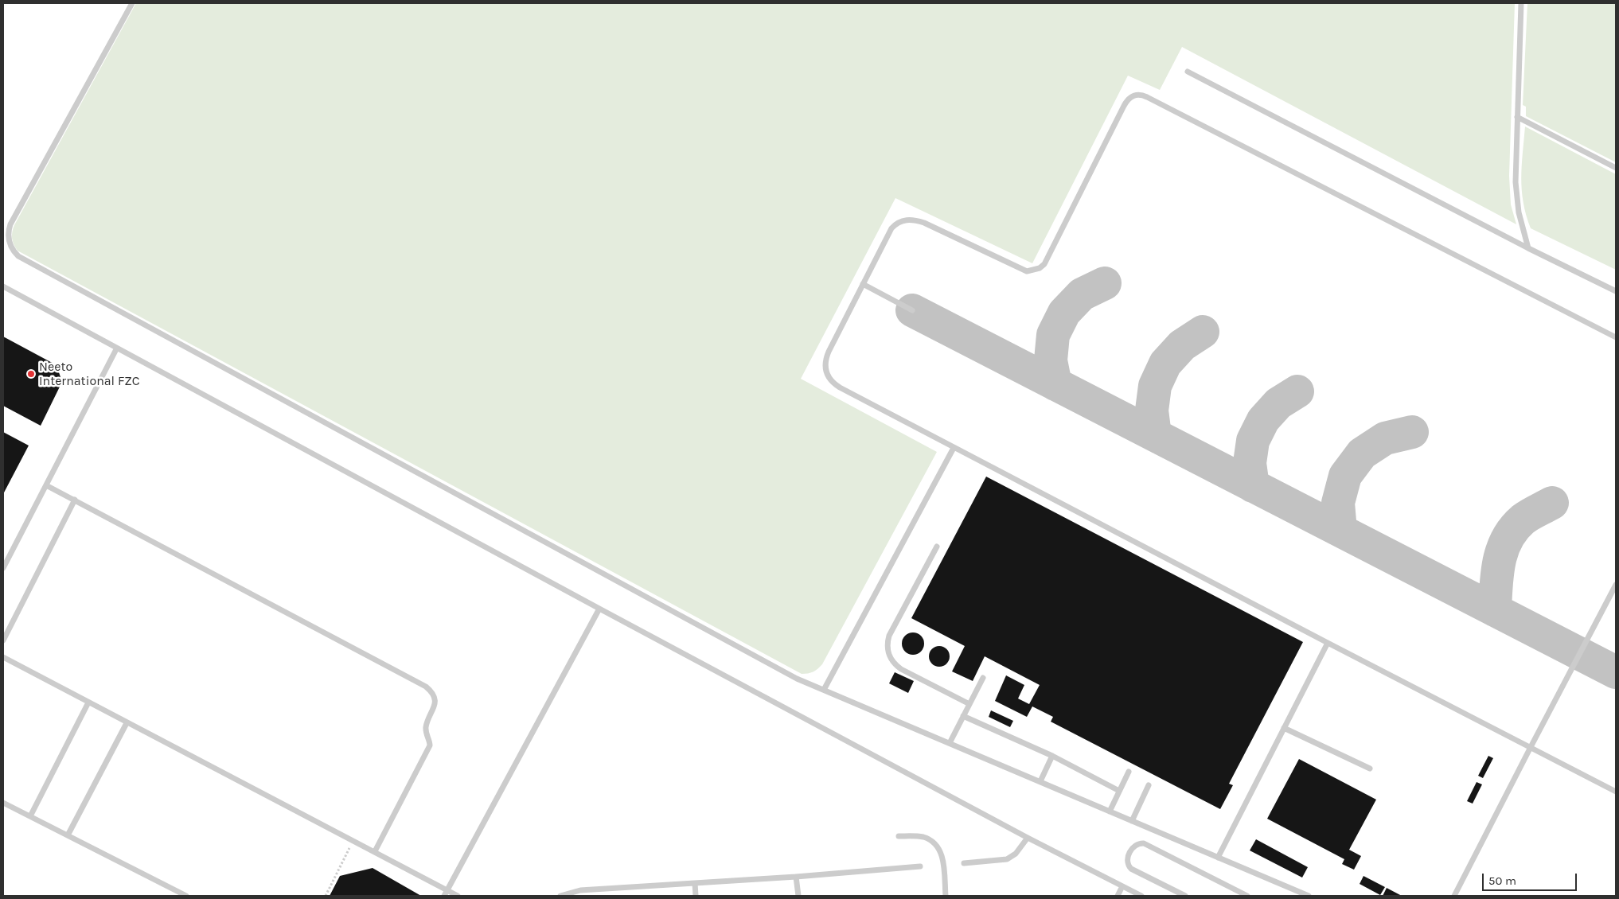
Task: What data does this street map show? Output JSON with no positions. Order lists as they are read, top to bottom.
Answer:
{
  "places": ["Neeto International FZC"],
  "scale_bar": "50 m"
}
